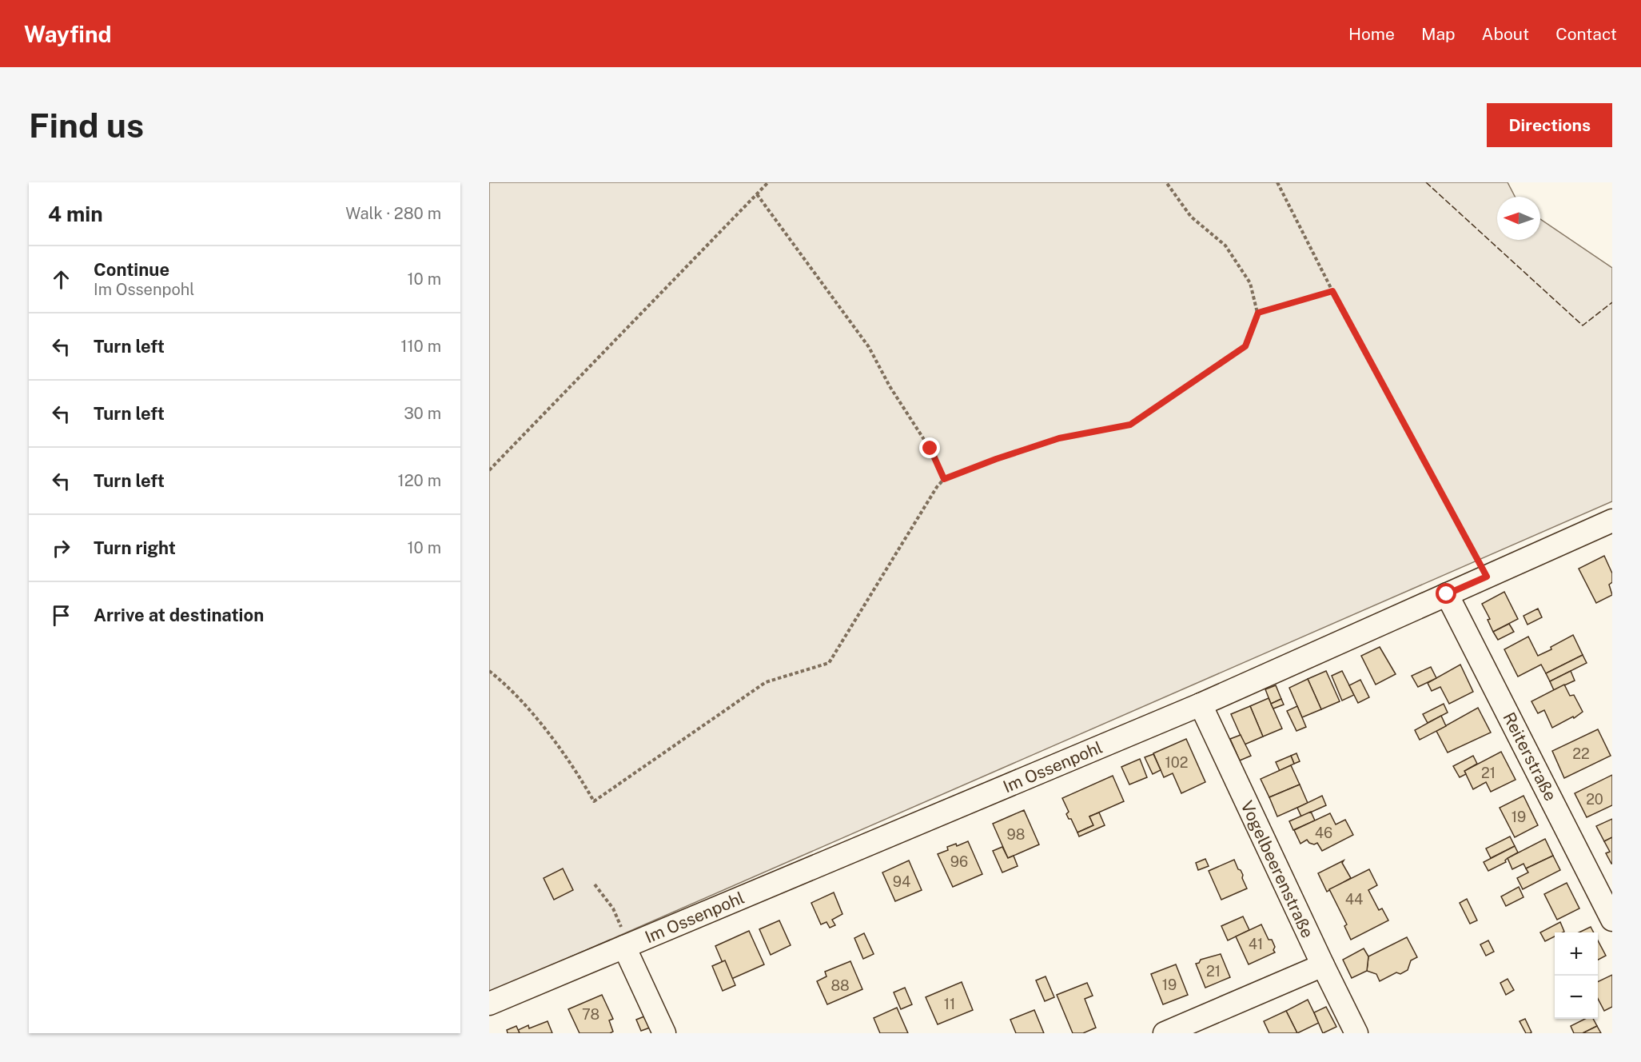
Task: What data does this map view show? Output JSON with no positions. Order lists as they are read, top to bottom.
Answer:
{
  "streets": {
    "street": ["Reiterstraße", "Im Ossenpohl", "Vogelbeerenstraße"]
  },
  "crossings": [
    ["Reiterstraße", "Im Ossenpohl"],
    ["Im Ossenpohl", "Vogelbeerenstraße"]
  ],
  "house_numbers": [
    "22",
    "102",
    "21",
    "20",
    "19",
    "46",
    "98",
    "96",
    "94",
    "44",
    "41",
    "21",
    "19",
    "88",
    "11",
    "78"
  ],
  "north": "left",
  "page": {
    "header": "Wayfind",
    "nav": [
      "Home",
      "Map",
      "About",
      "Contact"
    ],
    "buttons": "Directions",
    "title": "Find us",
    "heading": ["4 min", "Walk · 280 m"],
    "list": [
      ["Continue", "Im Ossenpohl", "10 m"],
      ["Turn left", "110 m"],
      ["Turn left", "30 m"],
      ["Turn left", "120 m"],
      ["Turn right", "10 m"],
      "Arrive at destination"
    ],
    "map_buttons": ["+", "−"]
  }
}
